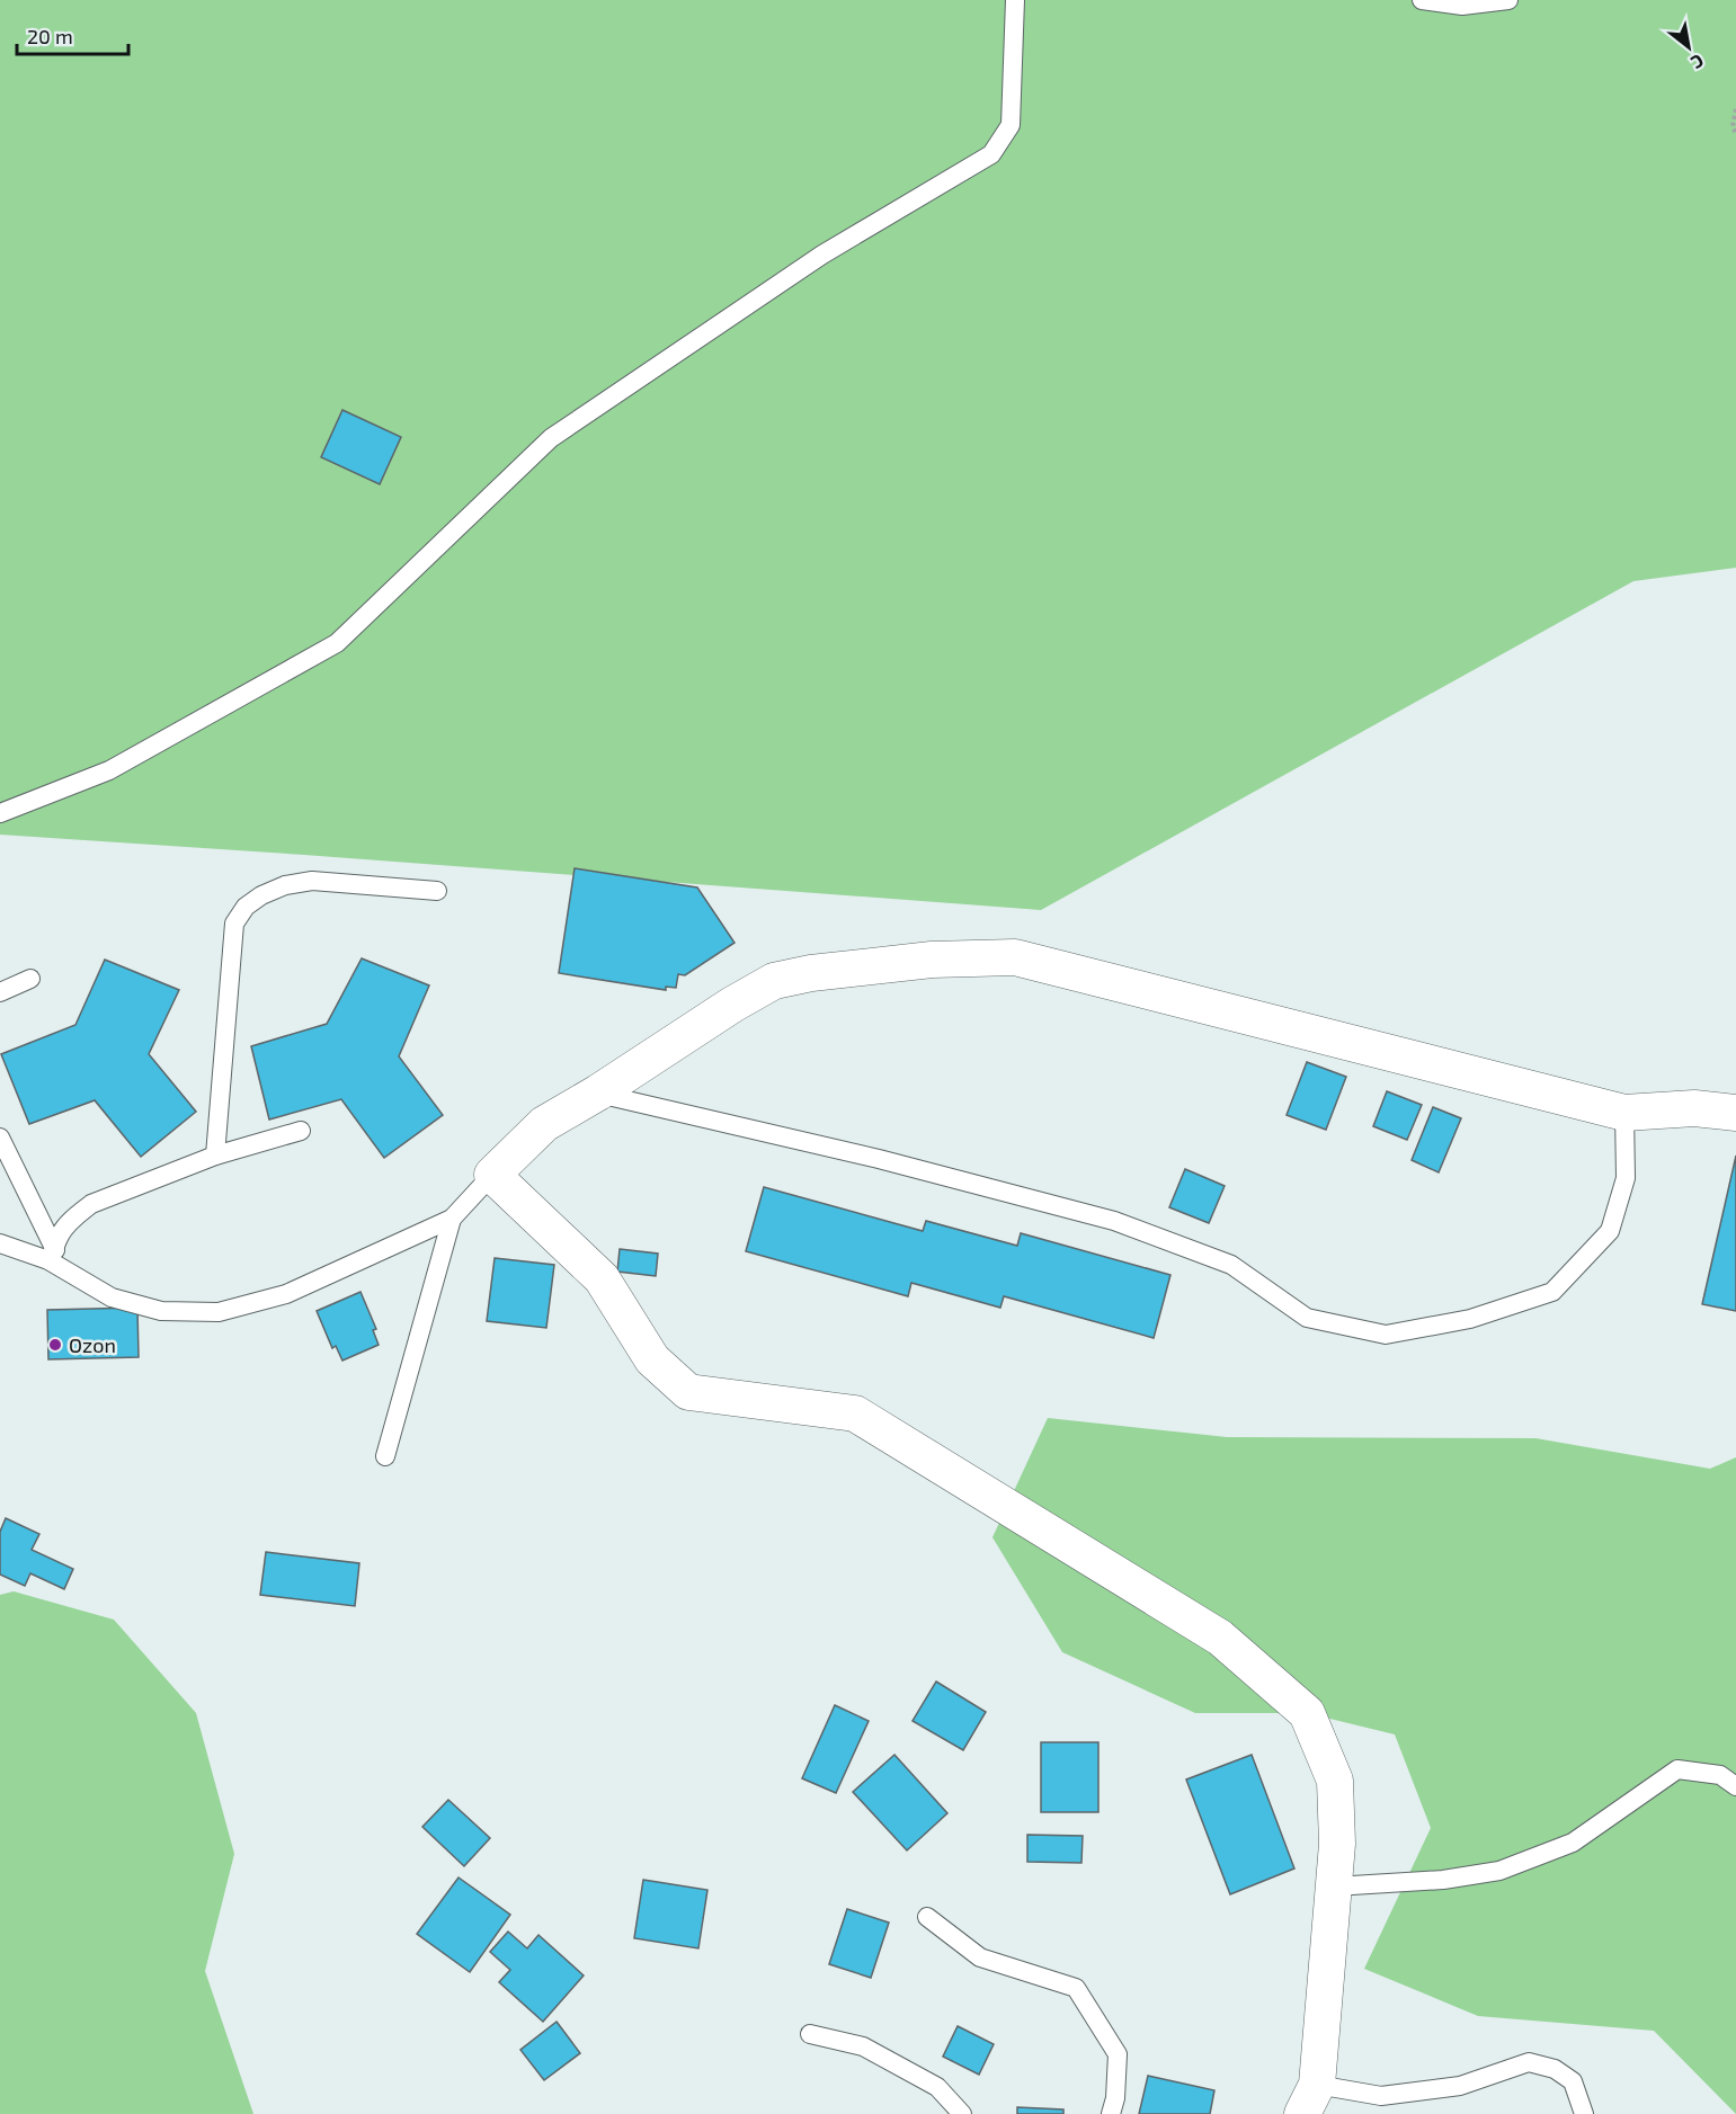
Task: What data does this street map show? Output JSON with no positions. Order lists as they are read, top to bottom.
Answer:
{
  "places": ["Ozon"],
  "scale_bar": "20 m",
  "north": "bottom right"
}
